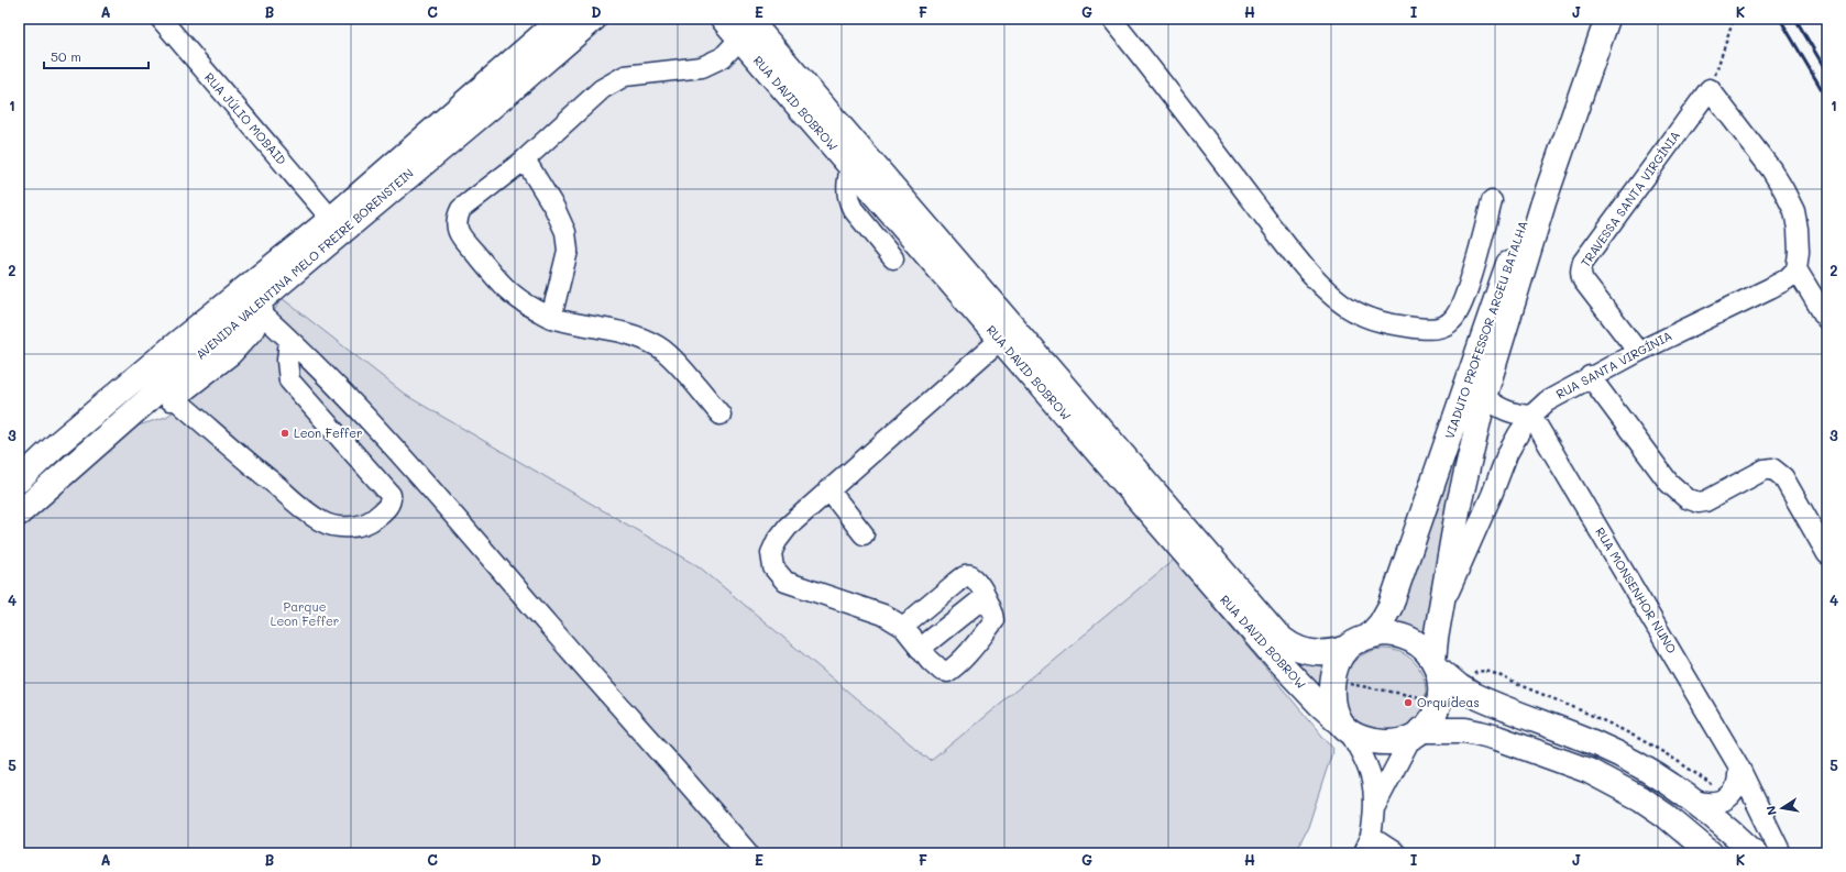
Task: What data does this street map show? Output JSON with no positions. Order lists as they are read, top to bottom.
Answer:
{
  "streets": {
    "main road": [
      "RUA DAVID BOBROW",
      "AVENIDA VALENTINA MELO FREIRE BORENSTEIN",
      "VIADUTO PROFESSOR ARGEU BATALHA",
      "RUA SANTA VIRGÍNIA"
    ],
    "street": ["RUA JÚLIO MOBAID", "TRAVESSA SANTA VIRGÍNIA", "RUA MONSENHOR NUNO"]
  },
  "crossings": [
    ["RUA DAVID BOBROW", "VIADUTO PROFESSOR ARGEU BATALHA"],
    ["RUA DAVID BOBROW", "RUA SANTA VIRGÍNIA"],
    ["RUA JÚLIO MOBAID", "AVENIDA VALENTINA MELO FREIRE BORENSTEIN"],
    ["TRAVESSA SANTA VIRGÍNIA", "RUA SANTA VIRGÍNIA"],
    ["VIADUTO PROFESSOR ARGEU BATALHA", "RUA SANTA VIRGÍNIA"],
    ["RUA SANTA VIRGÍNIA", "RUA MONSENHOR NUNO"]
  ],
  "parks": ["Parque Leon Feffer"],
  "places": ["Leon Feffer", "Orquídeas"],
  "scale_bar": "50 m",
  "north": "left",
  "grid": {
    "columns": [
      "A",
      "B",
      "C",
      "D",
      "E",
      "F",
      "G",
      "H",
      "I",
      "J",
      "K"
    ],
    "rows": [
      "1",
      "2",
      "3",
      "4",
      "5"
    ]
  }
}
